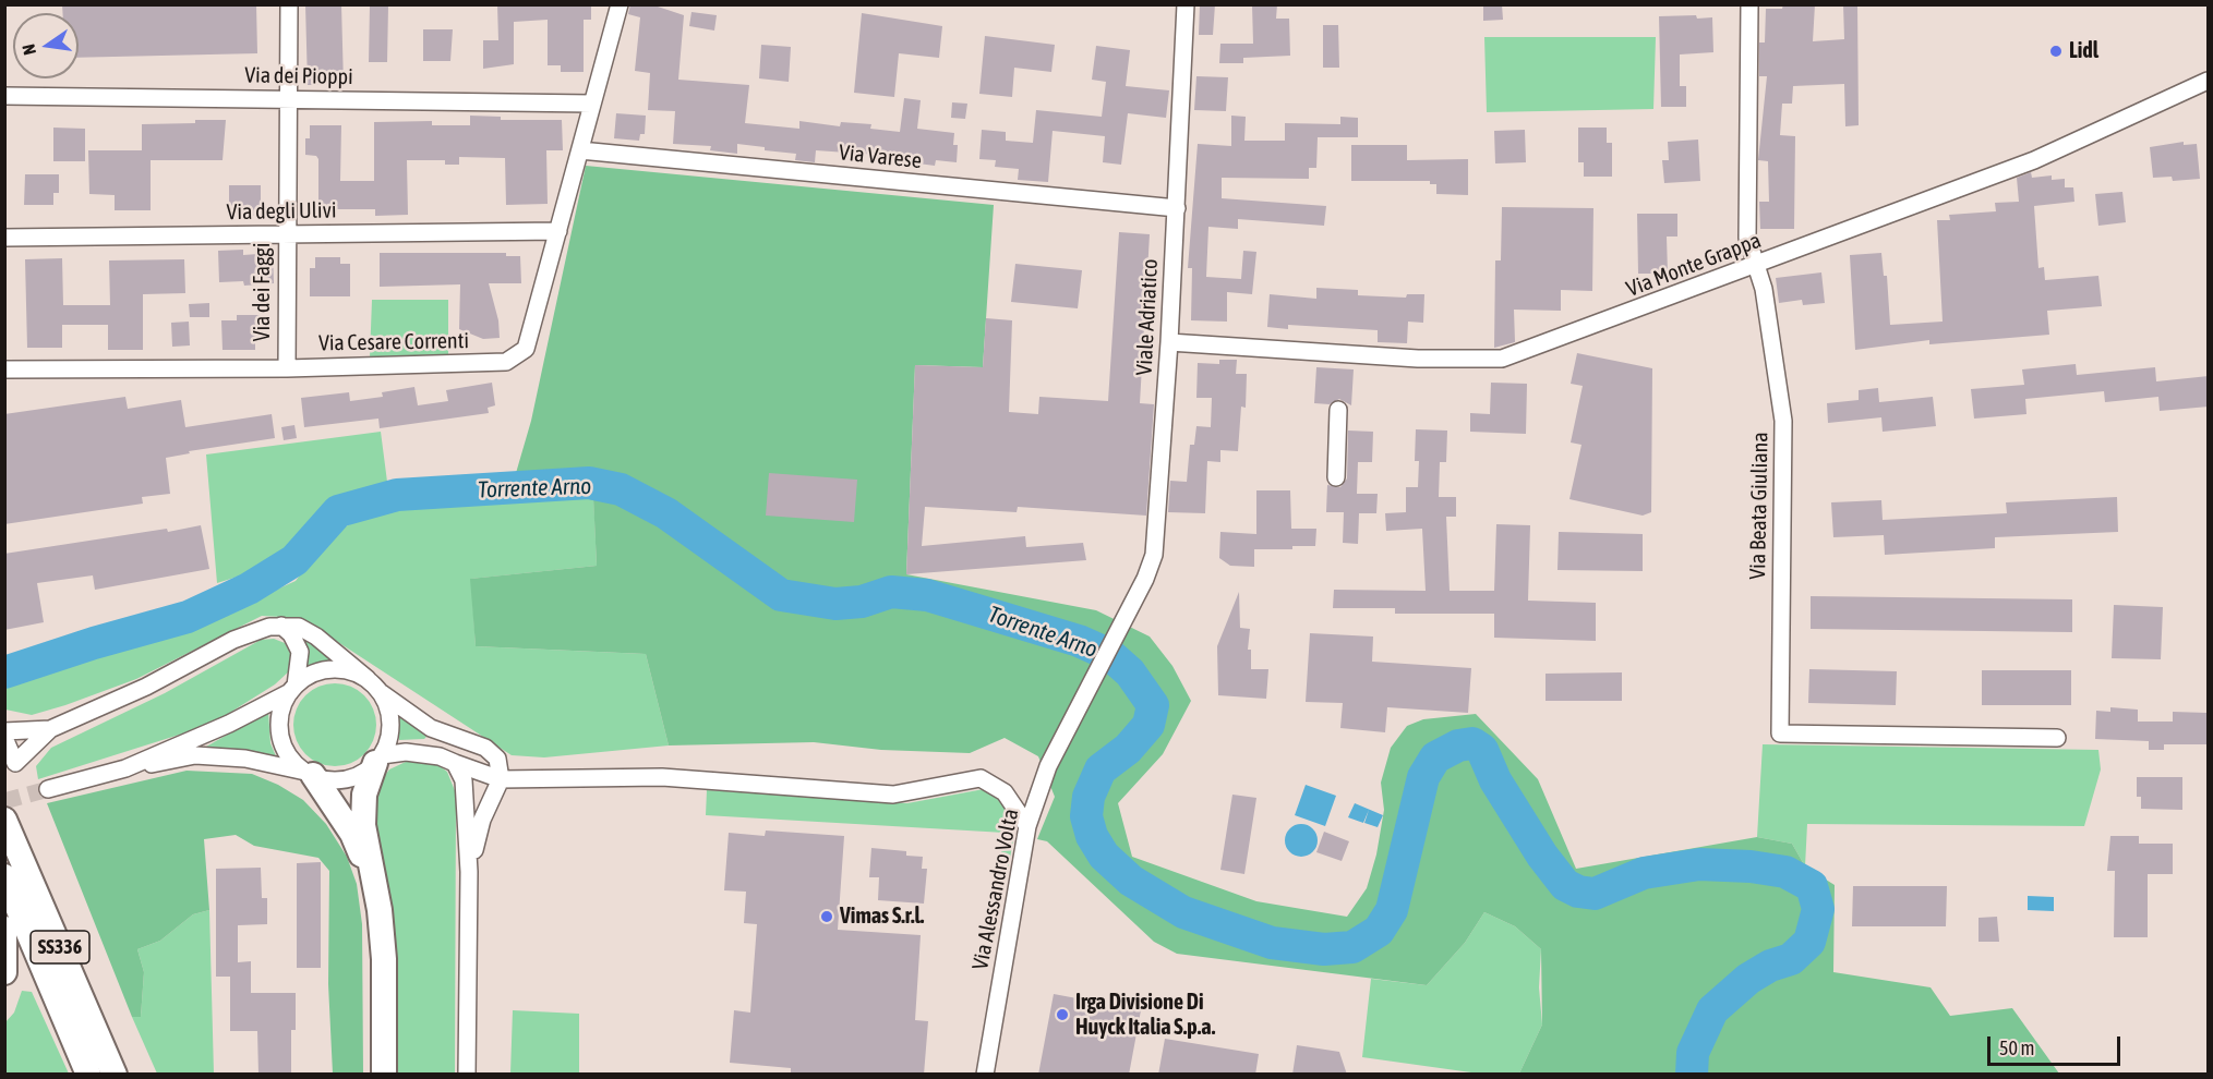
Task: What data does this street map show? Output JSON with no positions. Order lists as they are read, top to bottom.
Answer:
{
  "streets": {
    "highway": ["SS336"],
    "street": [
      "Via dei Pioppi",
      "Via Varese",
      "Via degli Ulivi",
      "Via Monte Grappa",
      "Via dei Faggi",
      "Viale Adriatico",
      "Via Cesare Correnti",
      "Via Beata Giuliana",
      "Via Alessandro Volta"
    ]
  },
  "crossings": [
    ["Via dei Pioppi", "Via dei Faggi"],
    ["Via dei Pioppi", "Via Cesare Correnti"],
    ["Via Varese", "Viale Adriatico"],
    ["Via Varese", "Via Cesare Correnti"],
    ["Via degli Ulivi", "Via dei Faggi"],
    ["Via degli Ulivi", "Via Cesare Correnti"],
    ["Via Monte Grappa", "Viale Adriatico"],
    ["Via Monte Grappa", "Via Beata Giuliana"],
    ["Via dei Faggi", "Via Cesare Correnti"],
    ["Viale Adriatico", "Via Alessandro Volta"]
  ],
  "water": ["Torrente Arno"],
  "places": ["Lidl", "Vimas S.r.l.", "Irga Divisione Di Huyck Italia S.p.a."],
  "scale_bar": "50 m",
  "north": "left"
}
